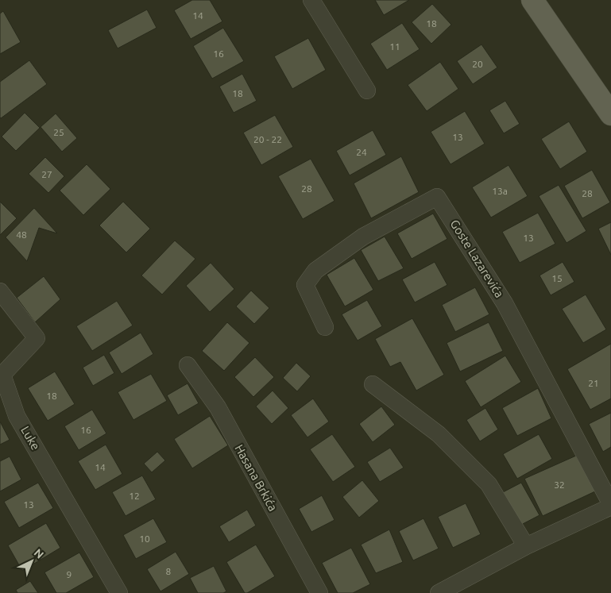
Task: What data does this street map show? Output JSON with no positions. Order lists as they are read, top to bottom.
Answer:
{
  "streets": {
    "street": ["Goste Lazarevića", "Luke", "Hasana Brkića"]
  },
  "house_numbers": [
    "14",
    "18",
    "11",
    "16",
    "20",
    "18",
    "25",
    "13",
    "20 - 22",
    "24",
    "27",
    "28",
    "13a",
    "28",
    "48",
    "13",
    "15",
    "21",
    "18",
    "16",
    "14",
    "32",
    "12",
    "13",
    "10",
    "8",
    "9"
  ],
  "north": "top right"
}
